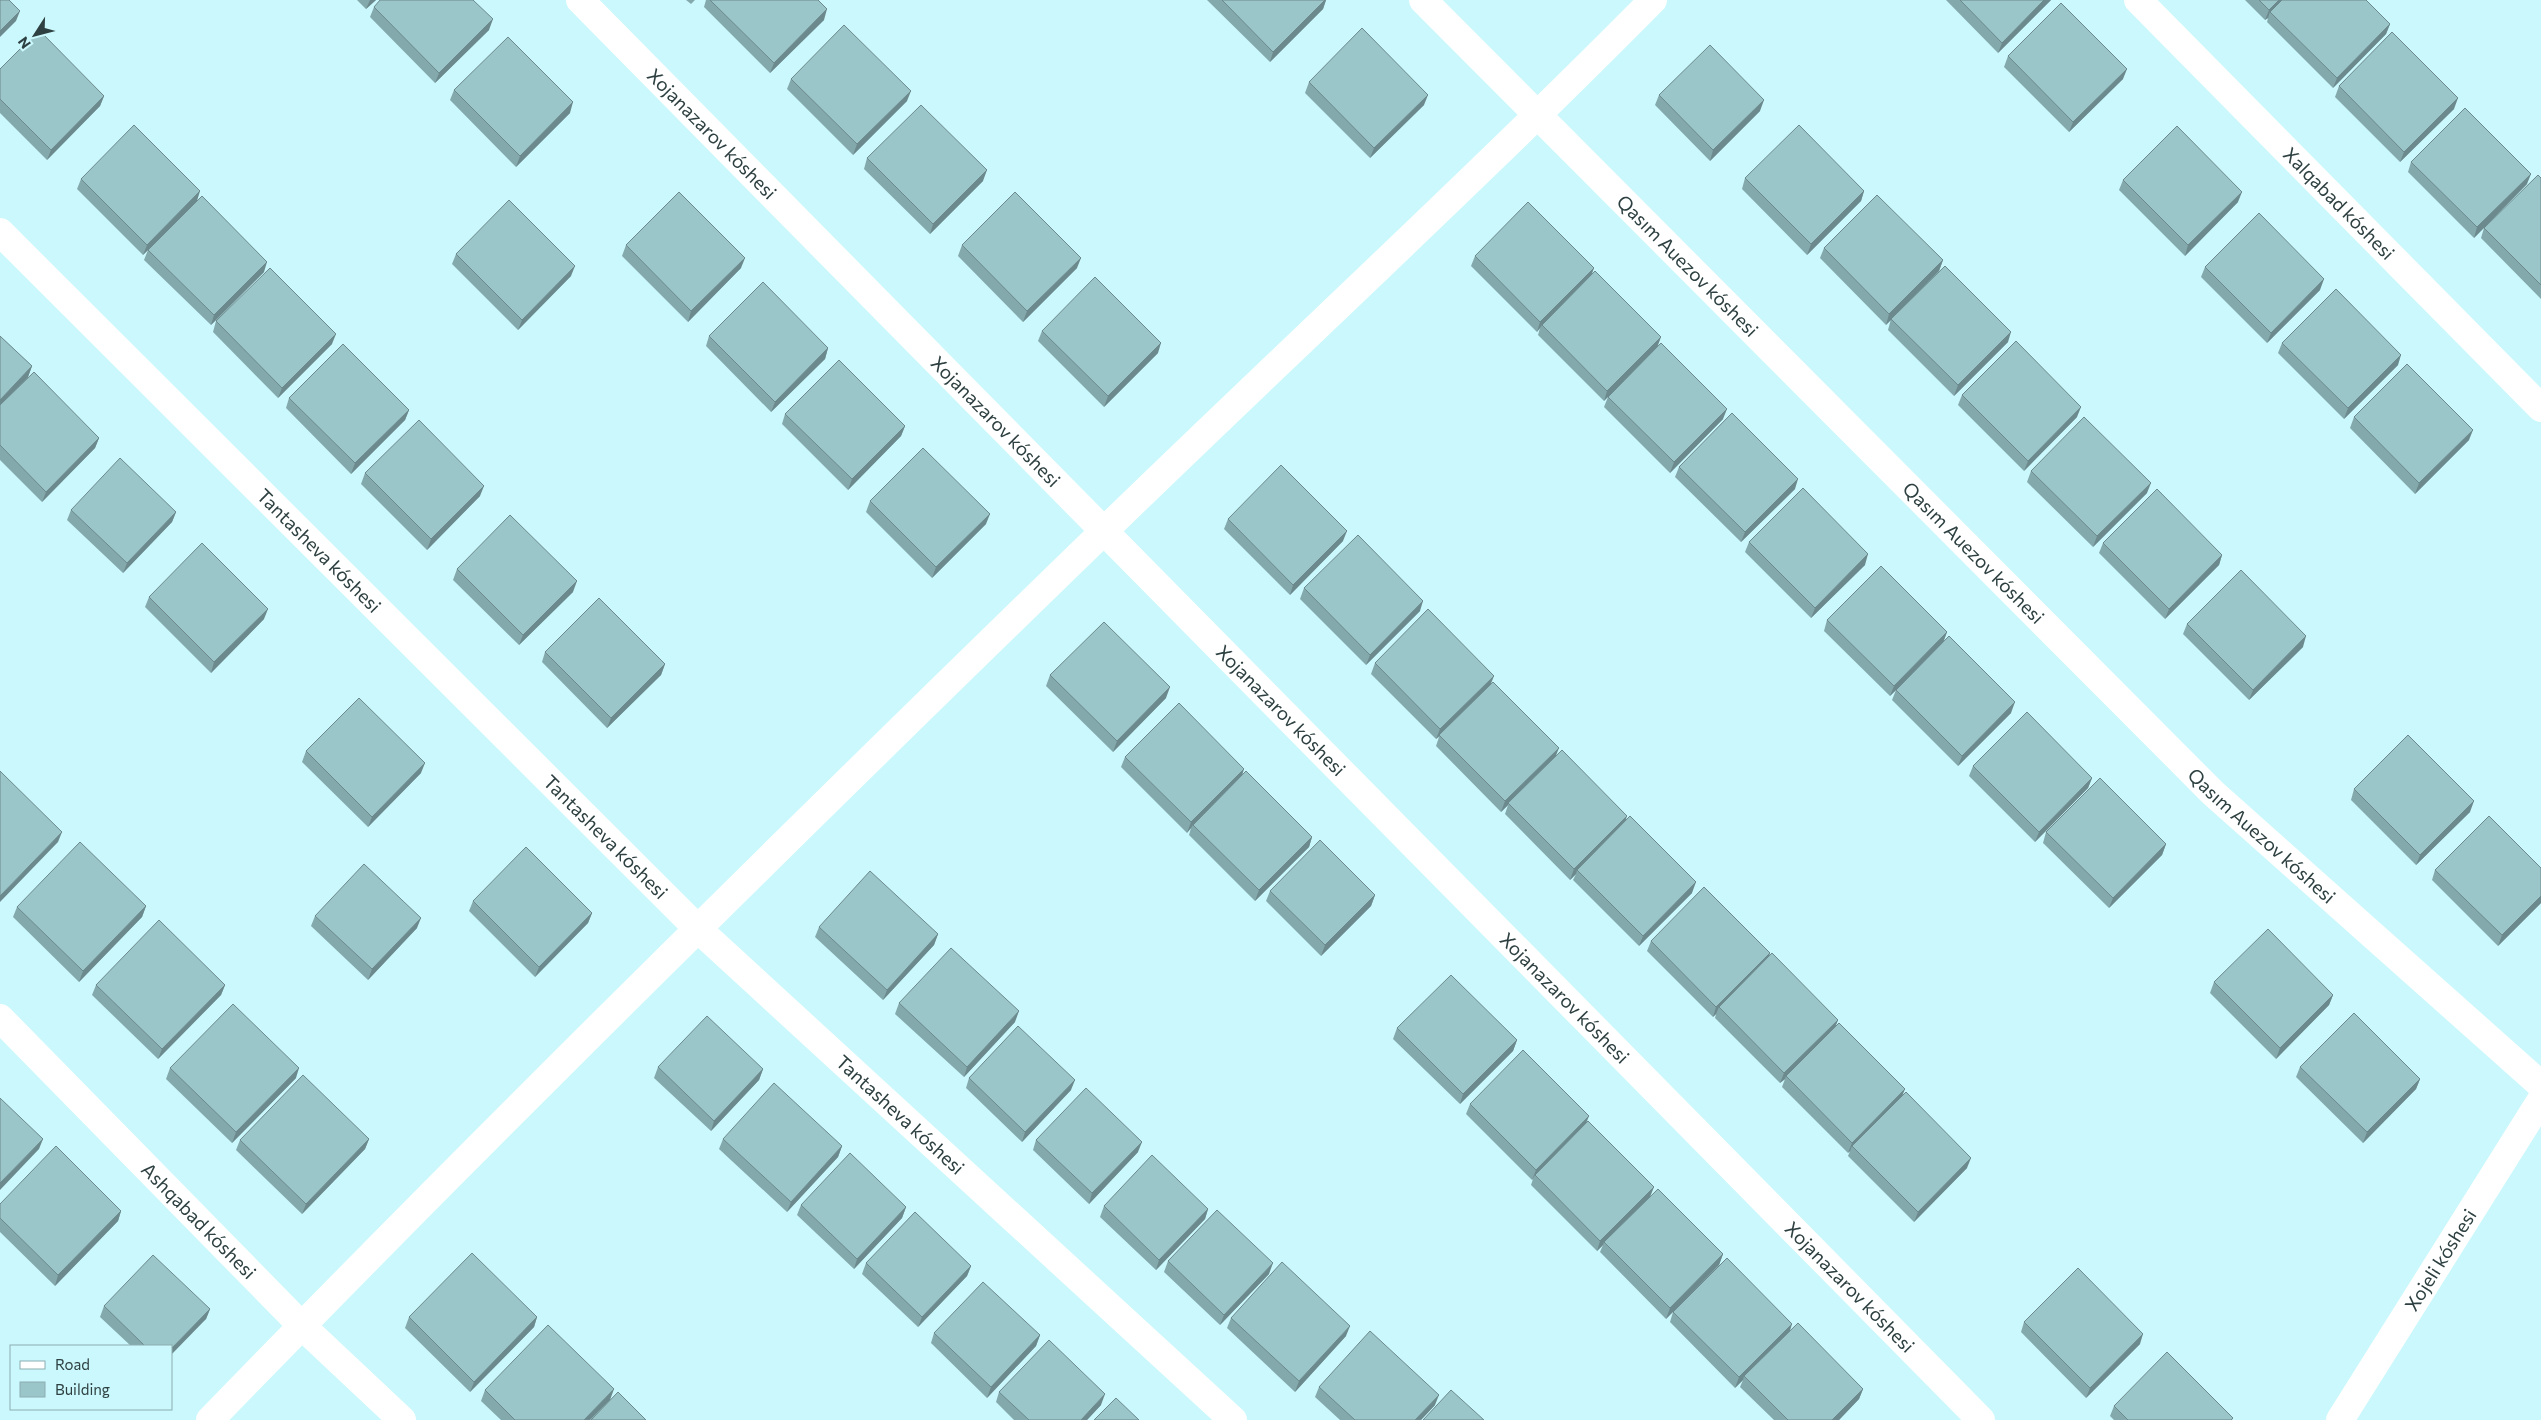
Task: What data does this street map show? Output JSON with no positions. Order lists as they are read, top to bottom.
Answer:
{
  "streets": {
    "street": [
      "Xojanazarov kóshesi",
      "Xalqabad kóshesi",
      "Qasım Auezov kóshesi",
      "Tantasheva kóshesi",
      "Ashqabad kóshesi",
      "Xojeli kóshesi"
    ]
  },
  "legend": ["Road", "Building"],
  "north": "bottom left"
}
